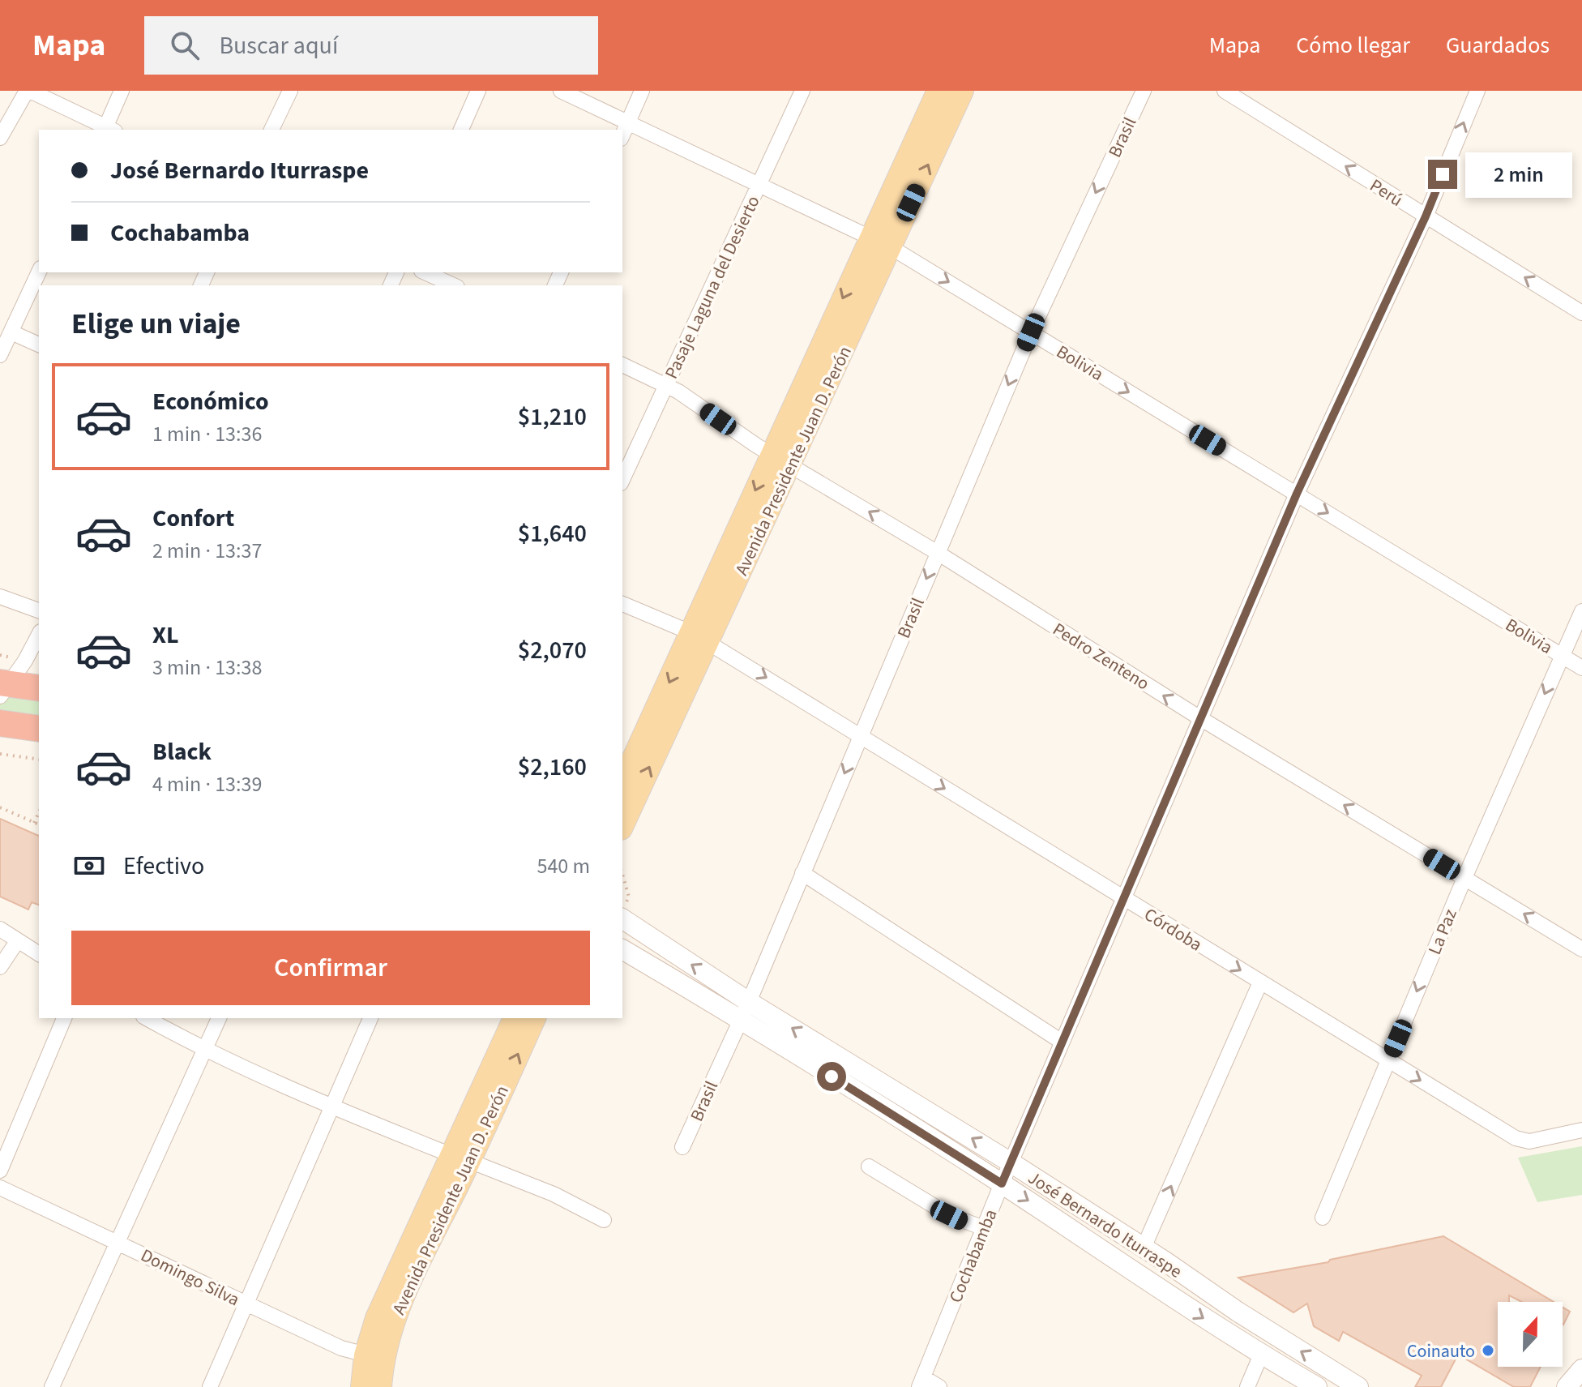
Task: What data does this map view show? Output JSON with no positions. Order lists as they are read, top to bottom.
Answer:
{
  "streets": {
    "main road": ["Avenida Presidente Juan D. Perón", "José Bernardo Iturraspe"],
    "street": [
      "Brasil",
      "Perú",
      "Pasaje Laguna del Desierto",
      "Bolivia",
      "Pedro Zenteno",
      "Córdoba",
      "La Paz",
      "Cochabamba",
      "Domingo Silva"
    ]
  },
  "crossings": [
    ["Brasil", "Bolivia"],
    ["Brasil", "Pedro Zenteno"],
    ["Brasil", "Córdoba"],
    ["Brasil", "José Bernardo Iturraspe"],
    ["Perú", "Cochabamba"],
    ["Pasaje Laguna del Desierto", "Bolivia"],
    ["Pasaje Laguna del Desierto", "Pedro Zenteno"],
    ["Bolivia", "Avenida Presidente Juan D. Perón"],
    ["Bolivia", "La Paz"],
    ["Bolivia", "Cochabamba"],
    ["Avenida Presidente Juan D. Perón", "Pedro Zenteno"],
    ["Avenida Presidente Juan D. Perón", "Córdoba"],
    ["Avenida Presidente Juan D. Perón", "Domingo Silva"],
    ["Pedro Zenteno", "La Paz"],
    ["Pedro Zenteno", "Cochabamba"],
    ["Córdoba", "La Paz"],
    ["Córdoba", "Cochabamba"],
    ["José Bernardo Iturraspe", "Cochabamba"]
  ],
  "one_way": [
    "Brasil",
    "Perú",
    "Bolivia",
    "Pedro Zenteno",
    "Córdoba",
    "La Paz"
  ],
  "places": ["Coinauto"],
  "north": "top",
  "page": {
    "header": "Mapa",
    "search": "Buscar aquí",
    "nav": ["Mapa", "Cómo llegar", "Guardados"],
    "banner": ["José Bernardo Iturraspe", "Cochabamba"],
    "bubble": "2 min",
    "heading": "Elige un viaje",
    "list": [
      {
        "name": "Económico",
        "note": "1 min · 13:36",
        "value": "$1,210"
      },
      {
        "name": "Confort",
        "note": "2 min · 13:37",
        "value": "$1,640"
      },
      {
        "name": "XL",
        "note": "3 min · 13:38",
        "value": "$2,070"
      },
      {
        "name": "Black",
        "note": "4 min · 13:39",
        "value": "$2,160"
      }
    ],
    "pay": ["Efectivo", "540 m"],
    "buttons": "Confirmar"
  }
}
